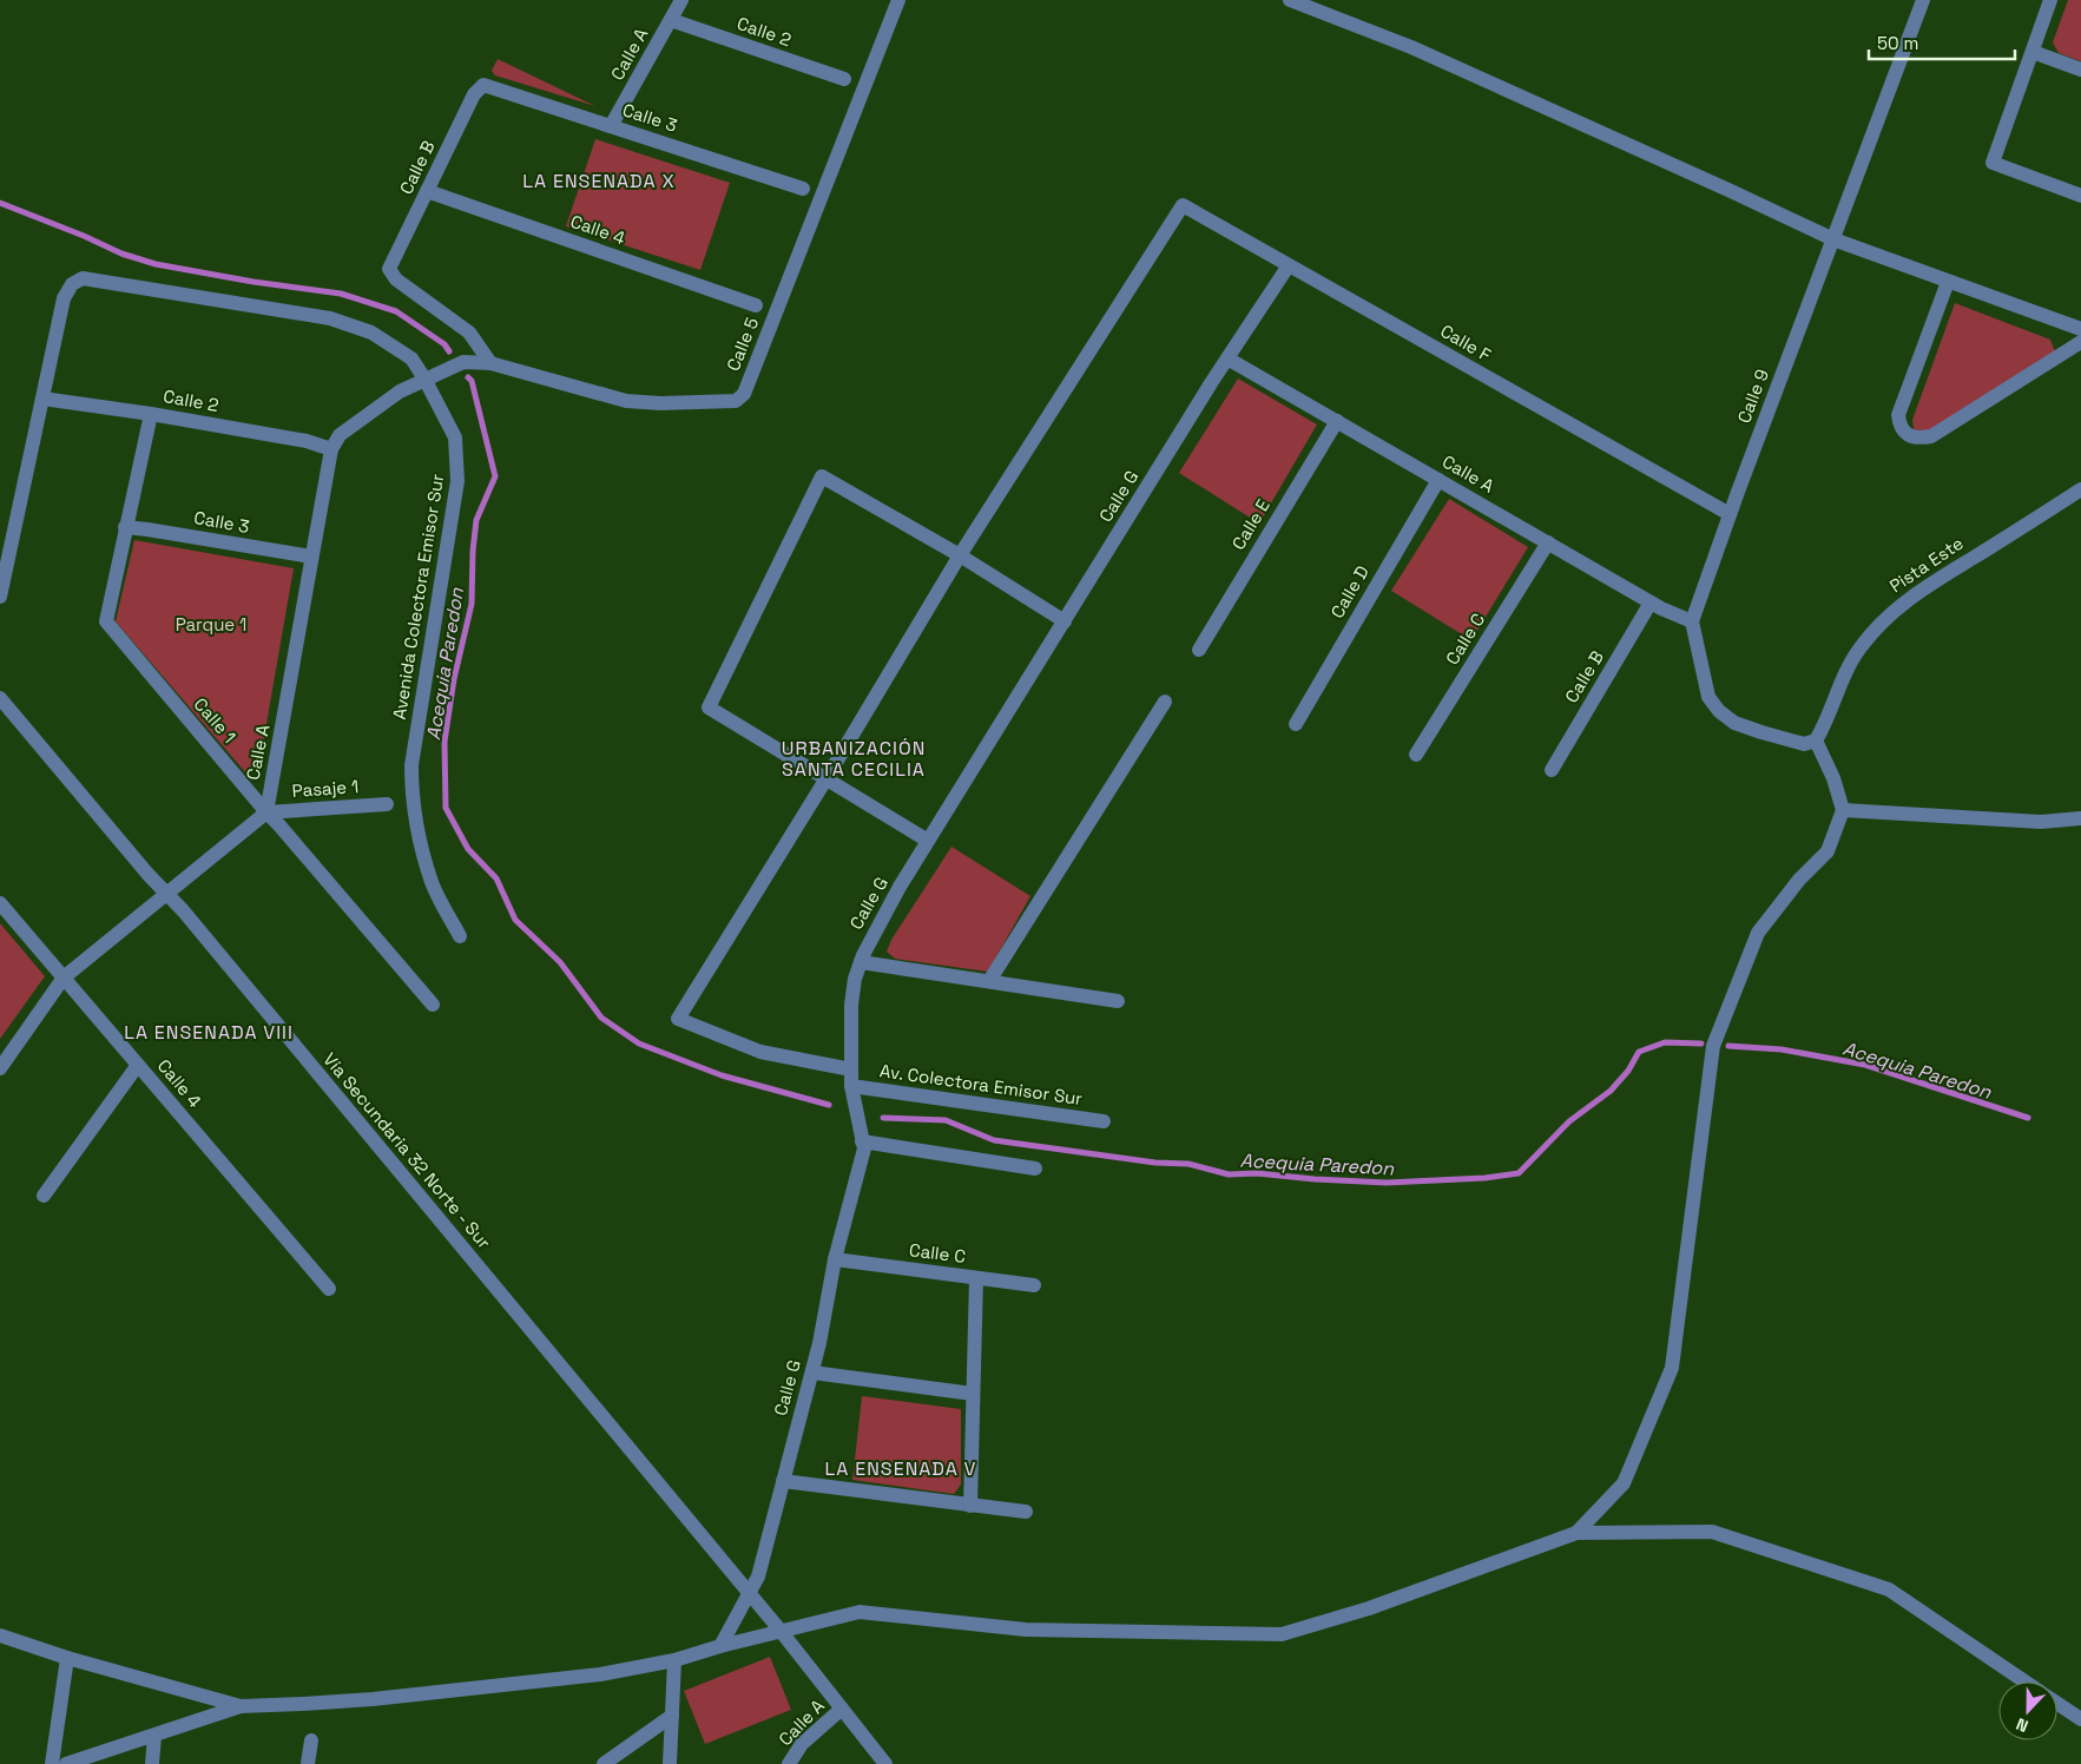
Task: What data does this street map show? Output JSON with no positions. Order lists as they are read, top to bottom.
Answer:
{
  "streets": {
    "street": [
      "Calle 2",
      "Calle A",
      "Calle 3",
      "Calle B",
      "Calle 4",
      "Calle F",
      "Calle 5",
      "Calle 9",
      "Calle G",
      "Calle E",
      "Pista Este",
      "Calle D",
      "Avenida Colectora Emisor Sur",
      "Calle C",
      "Calle 1",
      "Pasaje 1",
      "Av. Colectora Emisor Sur",
      "Vía Secundaria 32 Norte - Sur"
    ]
  },
  "crossings": [
    ["Calle 2", "Calle A"],
    ["Calle 2", "Avenida Colectora Emisor Sur"],
    ["Calle 2", "Calle 1"],
    ["Calle A", "Calle 3"],
    ["Calle A", "Calle B"],
    ["Calle A", "Calle 5"],
    ["Calle A", "Calle 9"],
    ["Calle A", "Calle G"],
    ["Calle A", "Calle E"],
    ["Calle A", "Calle D"],
    ["Calle A", "Avenida Colectora Emisor Sur"],
    ["Calle A", "Calle C"],
    ["Calle A", "Calle 1"],
    ["Calle A", "Pasaje 1"],
    ["Calle A", "Vía Secundaria 32 Norte - Sur"],
    ["Calle 3", "Calle B"],
    ["Calle 3", "Calle 1"],
    ["Calle B", "Calle 4"],
    ["Calle B", "Calle 5"],
    ["Calle F", "Calle 9"],
    ["Calle F", "Calle G"],
    ["Calle 5", "Avenida Colectora Emisor Sur"],
    ["Calle G", "Calle C"],
    ["Calle G", "Av. Colectora Emisor Sur"],
    ["Calle G", "Vía Secundaria 32 Norte - Sur"],
    ["Calle 1", "Pasaje 1"]
  ],
  "districts": [
    "LA ENSENADA X",
    "URBANIZACIÓN SANTA CECILIA",
    "LA ENSENADA VIII",
    "LA ENSENADA V"
  ],
  "water": ["Acequia Paredon"],
  "parks": ["Parque 1"],
  "scale_bar": "50 m",
  "north": "bottom"
}
